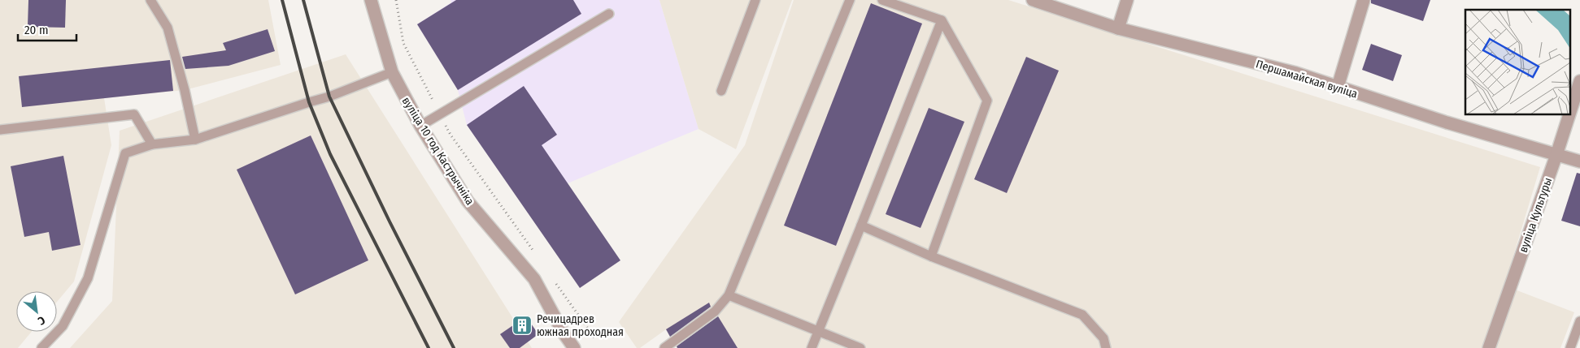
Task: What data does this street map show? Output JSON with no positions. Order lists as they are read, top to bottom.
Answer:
{
  "streets": {
    "street": ["Першамайская вуліца", "вуліца 10 год Кастрычніка", "вуліца Культуры"]
  },
  "crossings": [
    ["Першамайская вуліца", "вуліца Культуры"]
  ],
  "places": {
    "building": ["Речицадрев южная проходная"]
  },
  "scale_bar": "20 m",
  "north": "bottom right"
}
